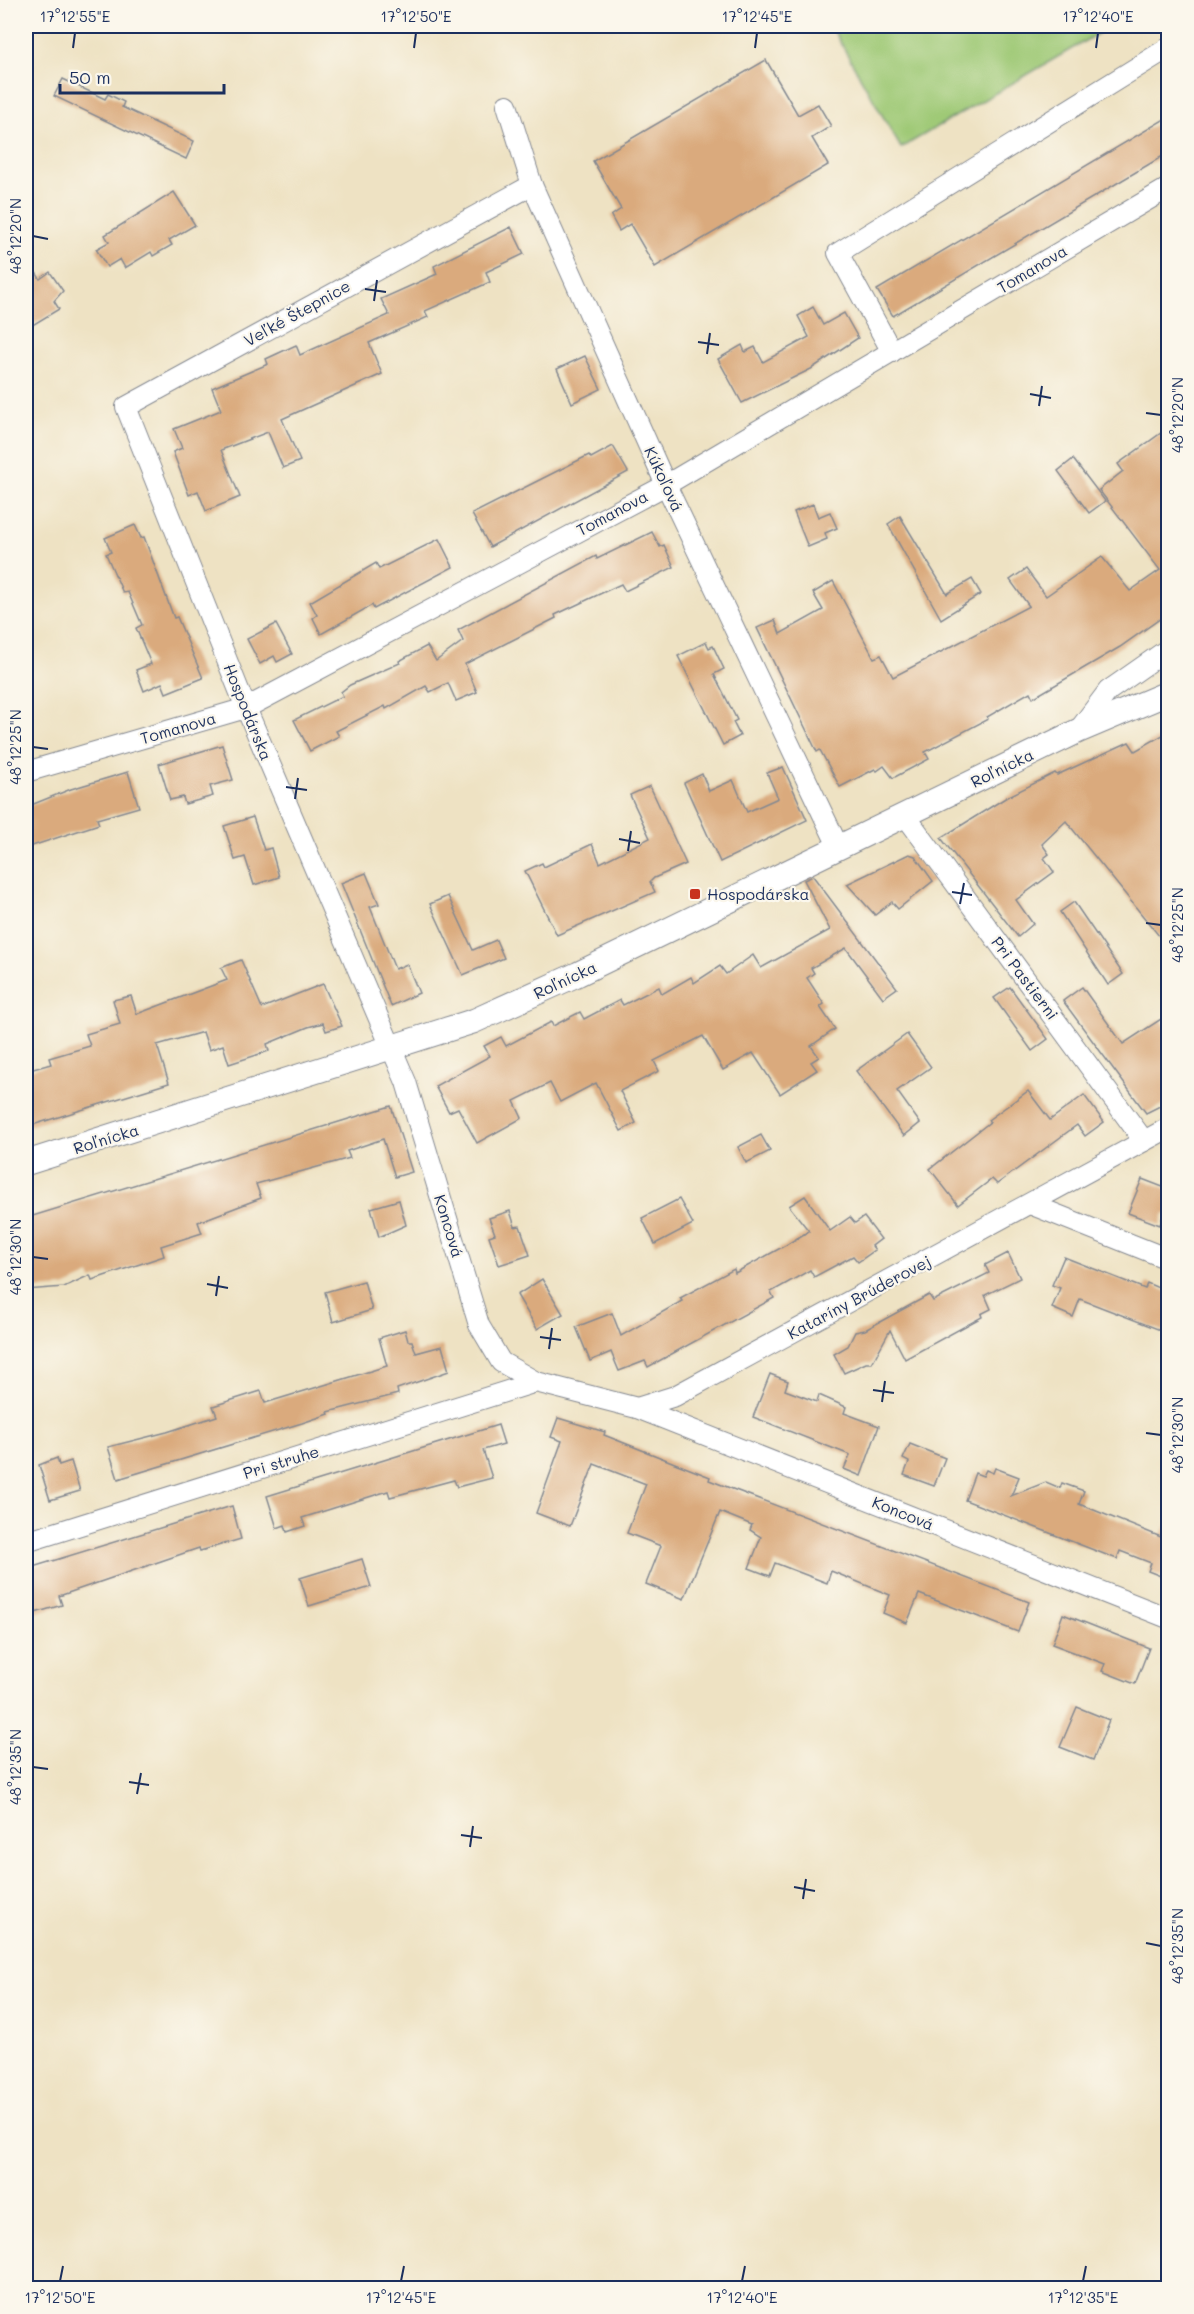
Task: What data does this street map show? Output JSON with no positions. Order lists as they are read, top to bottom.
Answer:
{
  "streets": {
    "street": [
      "Tomanova",
      "Veľké Štepnice",
      "Kúkoľová",
      "Hospodárska",
      "Roľnícka",
      "Pri Pastierni",
      "Koncová",
      "Kataríny Brúderovej",
      "Pri struhe"
    ]
  },
  "crossings": [
    ["Tomanova", "Kúkoľová"],
    ["Tomanova", "Hospodárska"],
    ["Veľké Štepnice", "Kúkoľová"],
    ["Veľké Štepnice", "Hospodárska"],
    ["Kúkoľová", "Roľnícka"],
    ["Hospodárska", "Roľnícka"],
    ["Hospodárska", "Koncová"],
    ["Roľnícka", "Pri Pastierni"],
    ["Roľnícka", "Koncová"],
    ["Pri Pastierni", "Kataríny Brúderovej"],
    ["Koncová", "Kataríny Brúderovej"],
    ["Koncová", "Pri struhe"]
  ],
  "places": {
    "transit": ["Hospodárska"]
  },
  "scale_bar": "50 m",
  "coordinates": [
    "17°12'55\"E",
    "17°12'50\"E",
    "17°12'45\"E",
    "17°12'40\"E",
    "48°12'20\"N",
    "48°12'25\"N",
    "48°12'30\"N",
    "48°12'35\"N",
    "17°12'35\"E"
  ]
}
